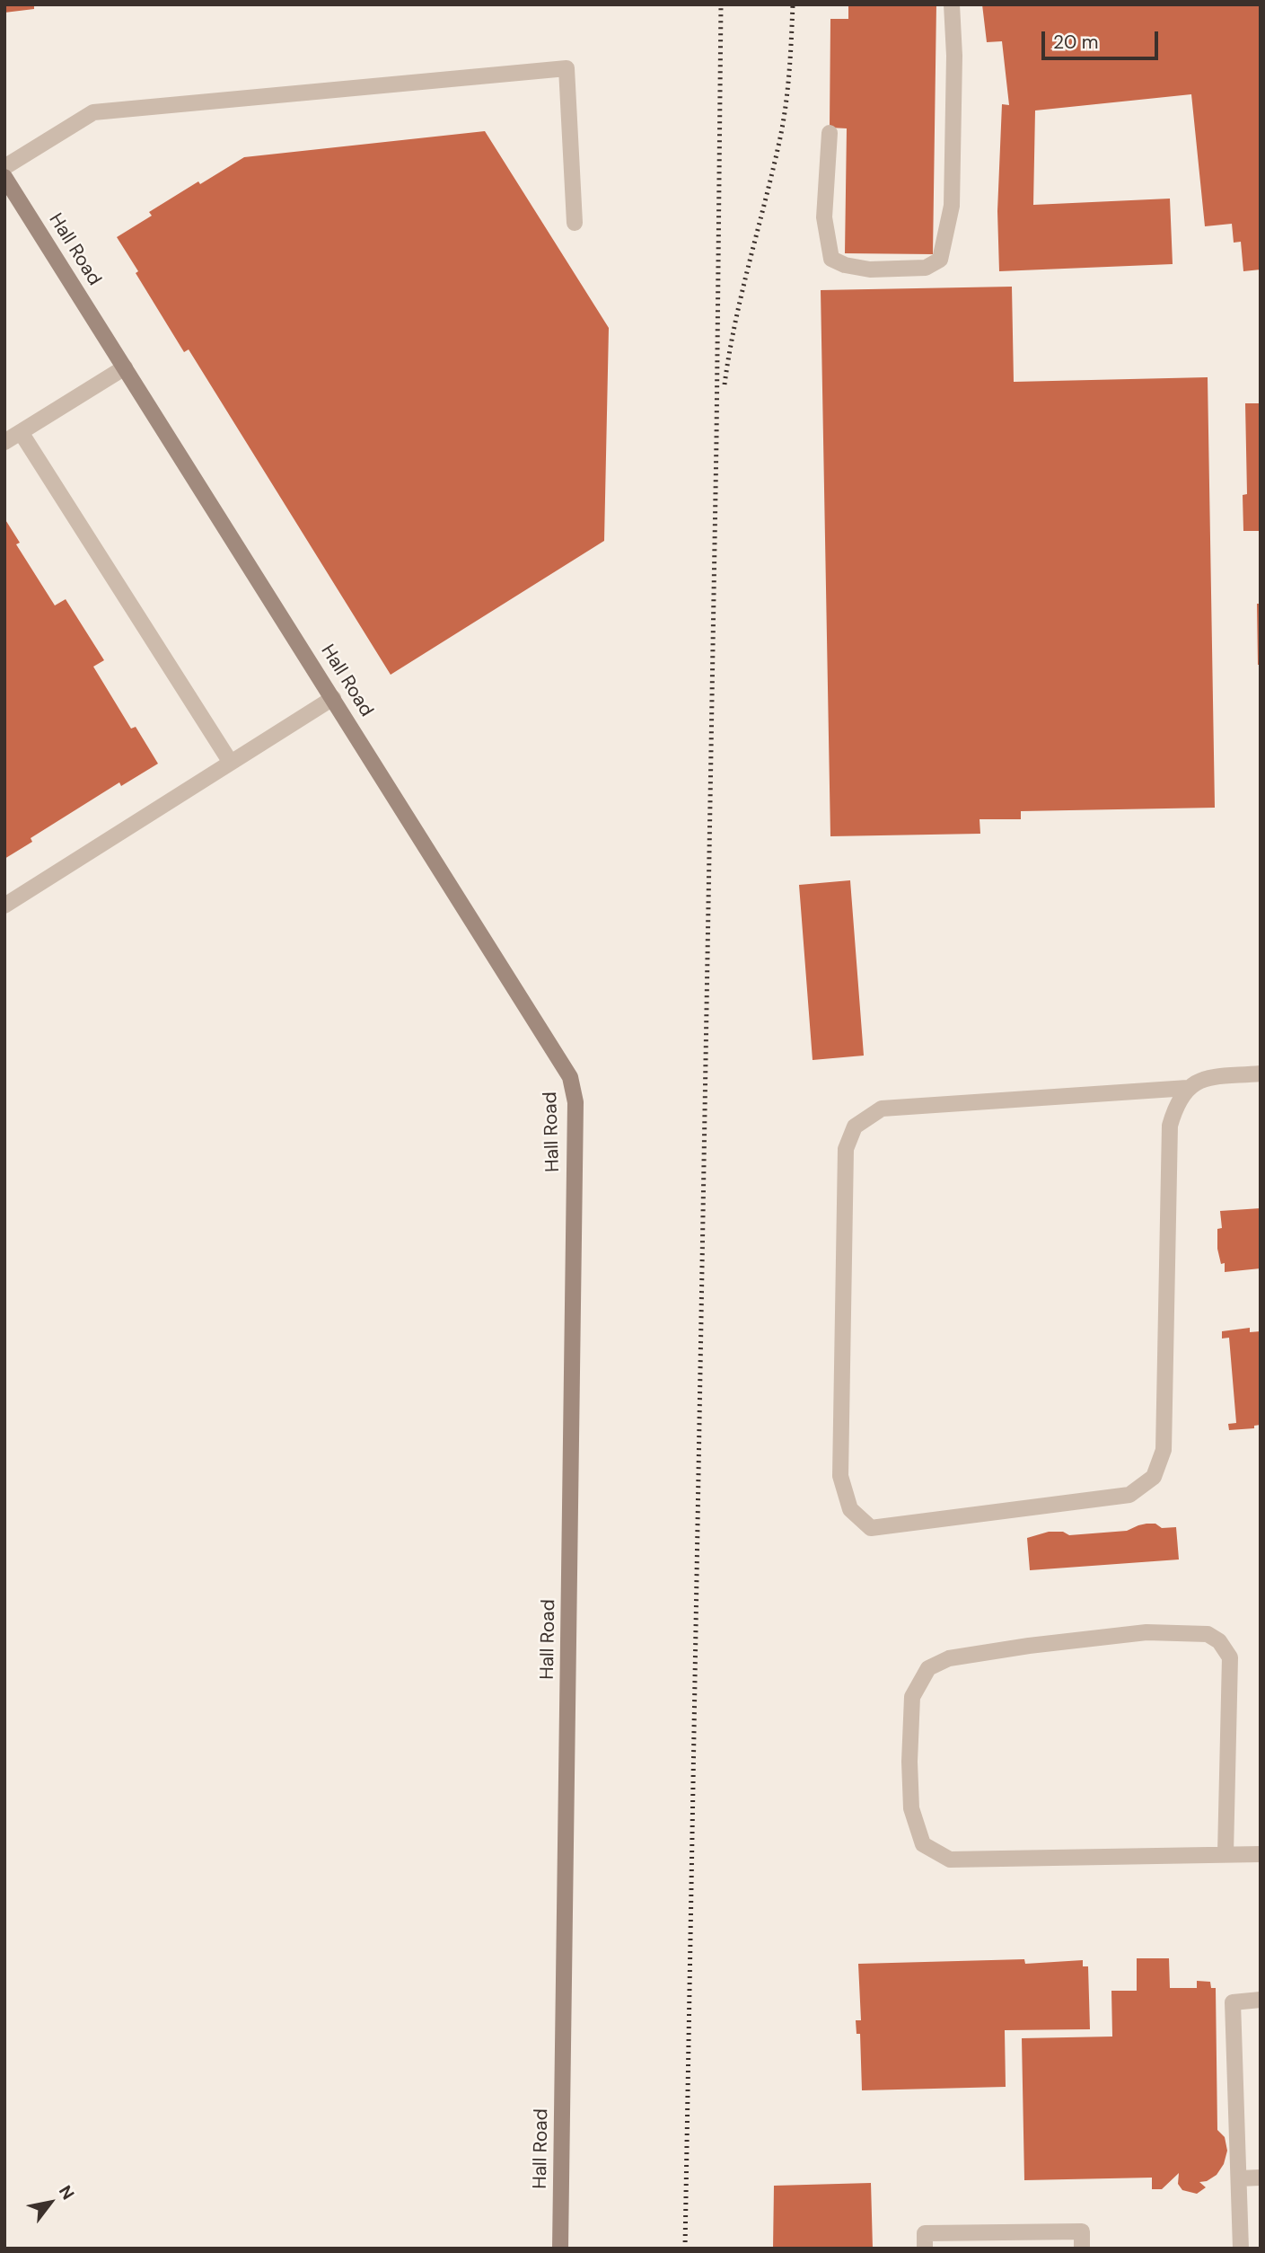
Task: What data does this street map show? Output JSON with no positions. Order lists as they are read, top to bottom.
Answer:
{
  "streets": {
    "street": ["Hall Road"]
  },
  "scale_bar": "20 m",
  "north": "top right"
}
